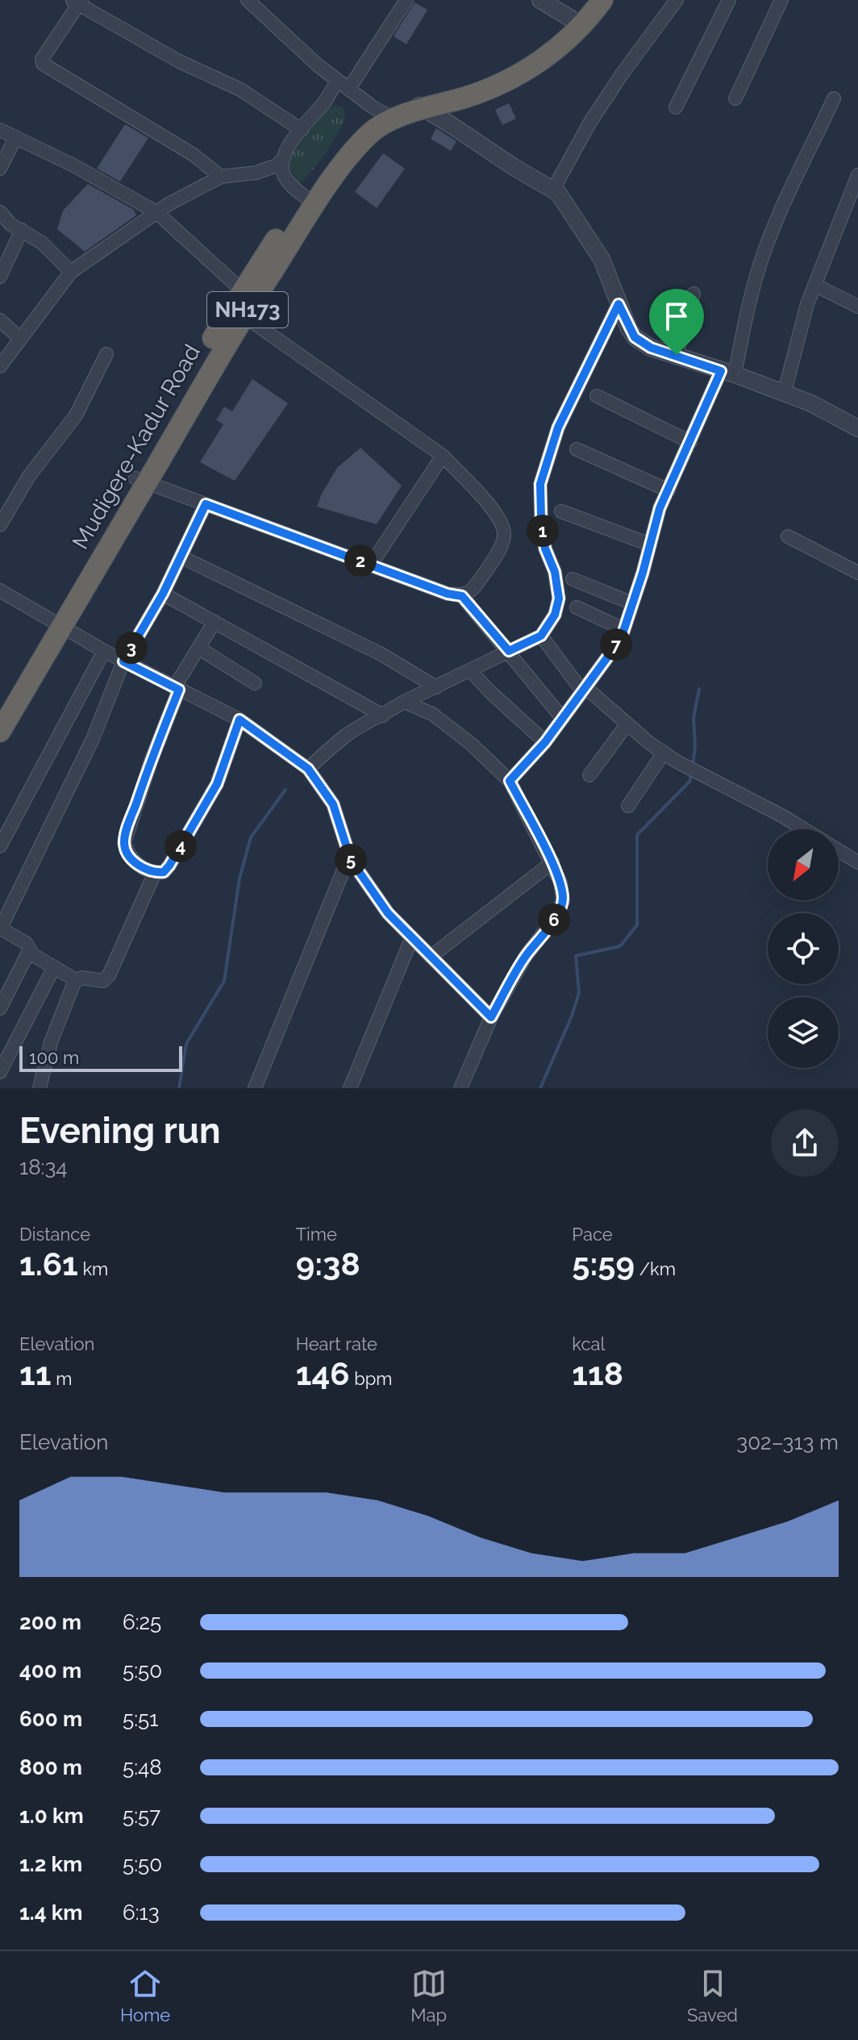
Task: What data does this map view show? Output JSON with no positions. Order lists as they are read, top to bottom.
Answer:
{
  "streets": {
    "highway": ["NH173", "Mudigere-Kadur Road"]
  },
  "scale_bar": "100 m",
  "north": "bottom left",
  "page": {
    "pins": [
      "1",
      "2",
      "7",
      "3",
      "4",
      "5",
      "6"
    ],
    "scale": "100 m",
    "heading": ["Evening run", "18:34"],
    "stats": [
      ["Distance", "1.61 km"],
      ["Time", "9:38"],
      ["Pace", "5:59 /km"],
      ["Elevation", "11 m"],
      ["Heart rate", "146 bpm"],
      ["kcal", "118"]
    ],
    "chart": ["Elevation", "302–313 m"],
    "list": [
      {
        "name": "200 m",
        "note": "6:25"
      },
      {
        "name": "400 m",
        "note": "5:50"
      },
      {
        "name": "600 m",
        "note": "5:51"
      },
      {
        "name": "800 m",
        "note": "5:48"
      },
      {
        "name": "1.0 km",
        "note": "5:57"
      },
      {
        "name": "1.2 km",
        "note": "5:50"
      },
      {
        "name": "1.4 km",
        "note": "6:13"
      }
    ],
    "tabs": ["Home", "Map", "Saved"]
  }
}
